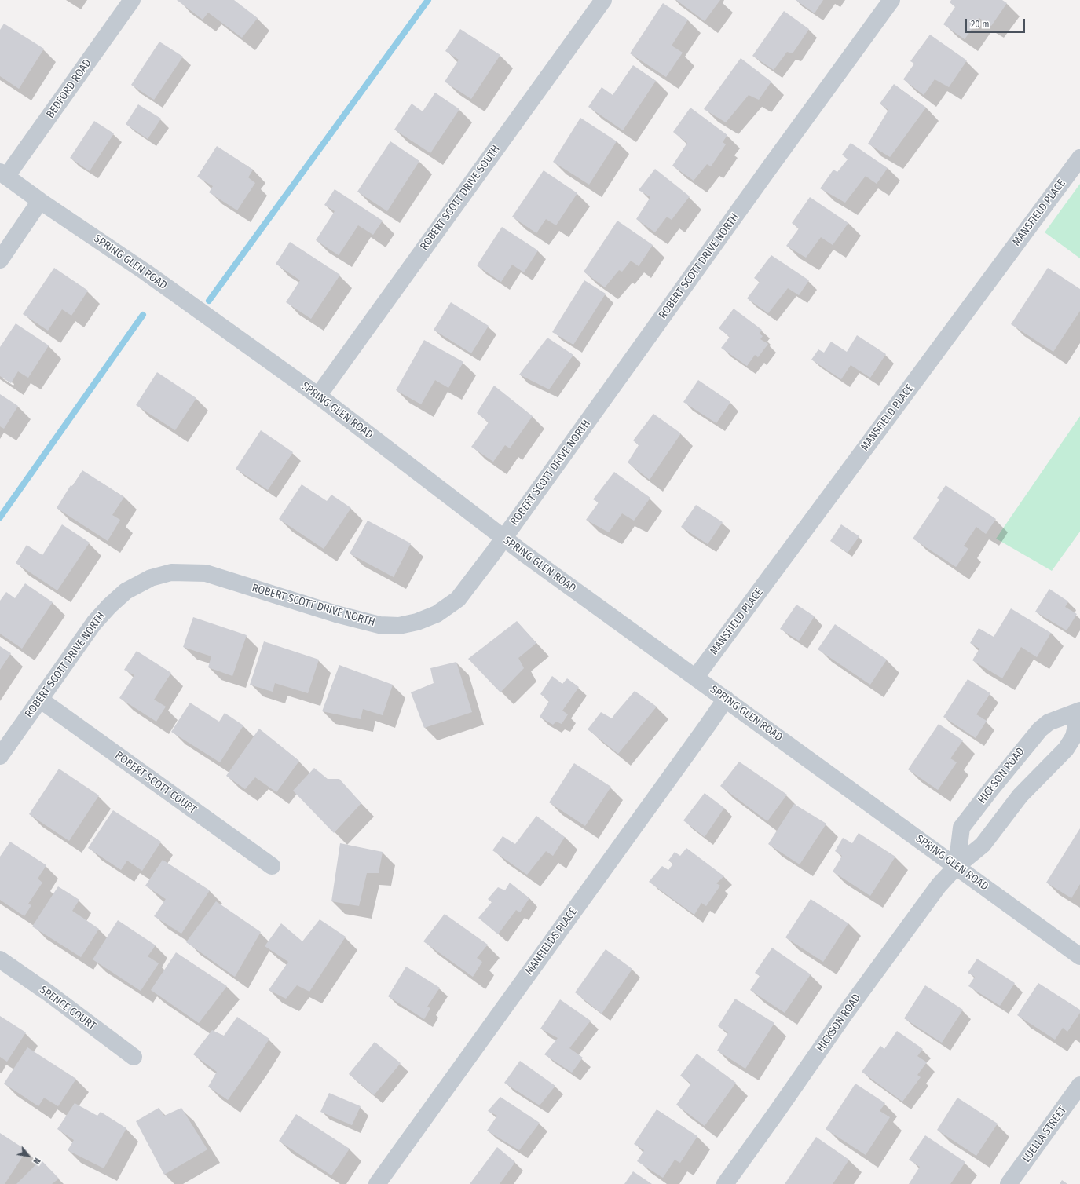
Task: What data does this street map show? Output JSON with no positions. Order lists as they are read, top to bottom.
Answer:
{
  "streets": {
    "street": [
      "BEDFORD ROAD",
      "ROBERT SCOTT DRIVE SOUTH",
      "MANSFIELD PLACE",
      "SPRING GLEN ROAD",
      "ROBERT SCOTT DRIVE NORTH",
      "HICKSON ROAD",
      "ROBERT SCOTT COURT",
      "MANFIELDS PLACE",
      "SPENCE COURT",
      "LUELLA STREET"
    ]
  },
  "crossings": [
    ["BEDFORD ROAD", "SPRING GLEN ROAD"],
    ["ROBERT SCOTT DRIVE SOUTH", "SPRING GLEN ROAD"],
    ["MANSFIELD PLACE", "SPRING GLEN ROAD"],
    ["SPRING GLEN ROAD", "ROBERT SCOTT DRIVE NORTH"],
    ["SPRING GLEN ROAD", "HICKSON ROAD"],
    ["SPRING GLEN ROAD", "MANFIELDS PLACE"],
    ["ROBERT SCOTT DRIVE NORTH", "ROBERT SCOTT COURT"]
  ],
  "scale_bar": "20 m",
  "north": "bottom right"
}
